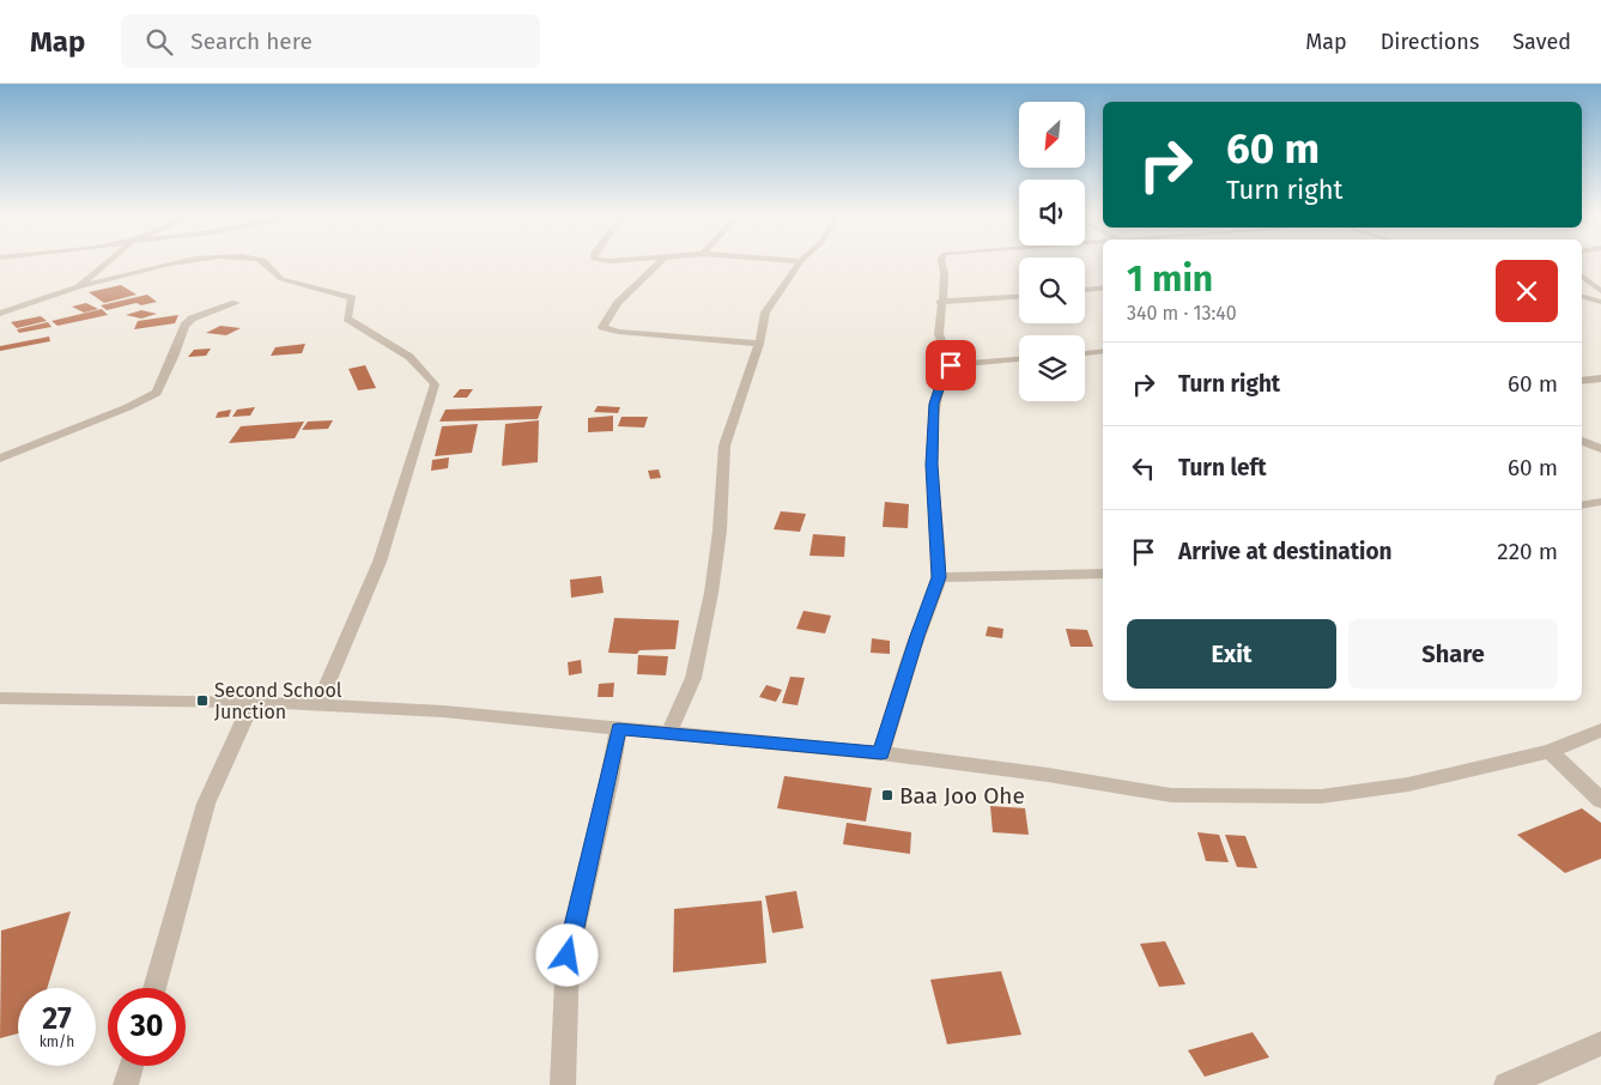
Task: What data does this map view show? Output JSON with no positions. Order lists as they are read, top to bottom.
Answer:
{
  "places": {
    "transit": ["Second School Junction", "Baa Joo Ohe"]
  },
  "north": "bottom left",
  "page": {
    "header": "Map",
    "search": "Search here",
    "nav": ["Map", "Directions", "Saved"],
    "turn": ["60 m", "Turn right"],
    "heading": ["1 min", "340 m · 13:40"],
    "list": [
      {
        "name": "Turn right",
        "value": "60 m"
      },
      {
        "name": "Turn left",
        "value": "60 m"
      },
      {
        "name": "Arrive at destination",
        "value": "220 m"
      }
    ],
    "buttons": ["Exit", "Share"],
    "speed": "27 km/h",
    "limit": "30"
  }
}
